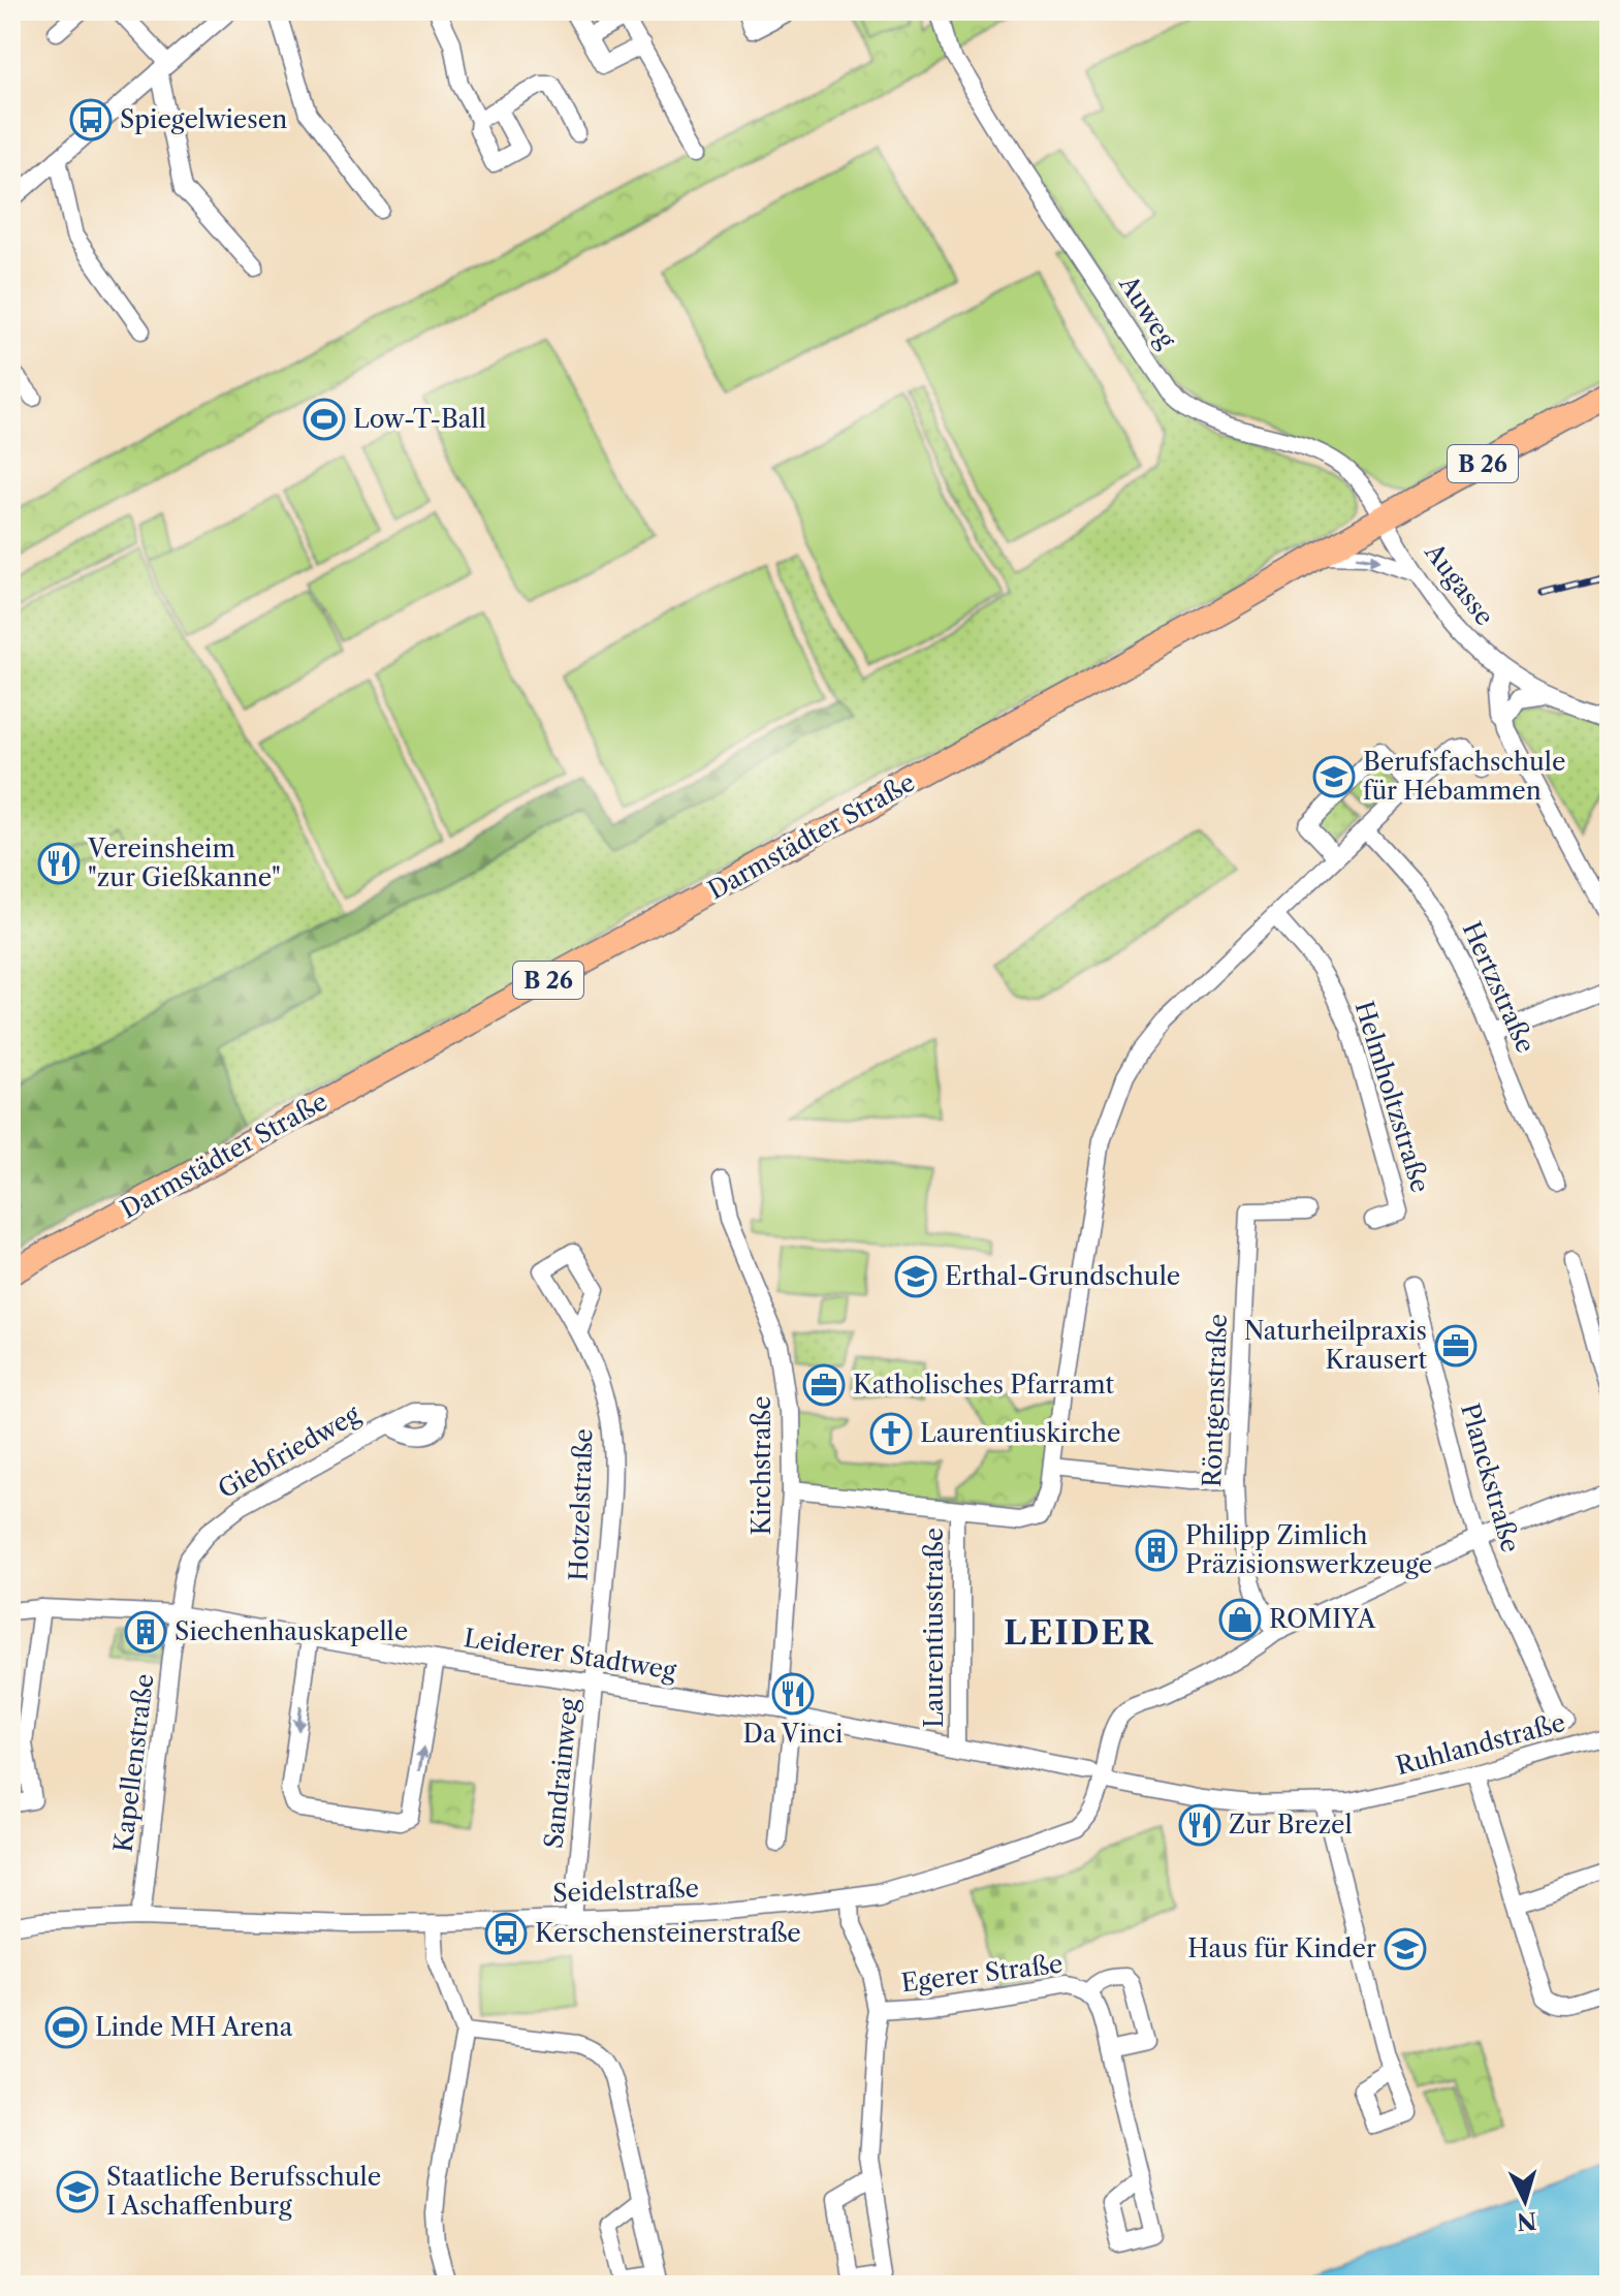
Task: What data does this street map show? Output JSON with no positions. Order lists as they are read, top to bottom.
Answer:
{
  "streets": {
    "main road": ["B 26", "Darmstädter Straße"],
    "street": [
      "Auweg",
      "Augasse",
      "Hertzstraße",
      "Helmholtzstraße",
      "Röntgenstraße",
      "Giebfriedweg",
      "Kirchstraße",
      "Planckstraße",
      "Hotzelstraße",
      "Laurentiusstraße",
      "Leiderer Stadtweg",
      "Ruhlandstraße",
      "Kapellenstraße",
      "Sandrainweg",
      "Seidelstraße",
      "Egerer Straße"
    ]
  },
  "crossings": [
    ["Auweg", "Augasse"],
    ["Auweg", "Darmstädter Straße"],
    ["Augasse", "Darmstädter Straße"],
    ["Röntgenstraße", "Seidelstraße"],
    ["Giebfriedweg", "Leiderer Stadtweg"],
    ["Giebfriedweg", "Kapellenstraße"],
    ["Kirchstraße", "Leiderer Stadtweg"],
    ["Planckstraße", "Ruhlandstraße"],
    ["Planckstraße", "Seidelstraße"],
    ["Hotzelstraße", "Leiderer Stadtweg"],
    ["Hotzelstraße", "Sandrainweg"],
    ["Laurentiusstraße", "Leiderer Stadtweg"],
    ["Leiderer Stadtweg", "Ruhlandstraße"],
    ["Leiderer Stadtweg", "Kapellenstraße"],
    ["Leiderer Stadtweg", "Sandrainweg"],
    ["Leiderer Stadtweg", "Seidelstraße"],
    ["Kapellenstraße", "Seidelstraße"],
    ["Sandrainweg", "Seidelstraße"]
  ],
  "districts": ["LEIDER"],
  "places": {
    "bus stop": ["Spiegelwiesen", "Kerschensteinerstraße"],
    "sports": ["Low-T-Ball", "Linde MH Arena"],
    "school or university": [
      "Berufsfachschule für Hebammen",
      "Erthal-Grundschule",
      "Haus für Kinder",
      "Staatliche Berufsschule I Aschaffenburg"
    ],
    "restaurant": ["Vereinsheim \"zur Gießkanne\"", "Da Vinci", "Zur Brezel"],
    "office": ["Naturheilpraxis Krausert", "Katholisches Pfarramt"],
    "church": ["Laurentiuskirche"],
    "building": ["Philipp Zimlich Präzisionswerkzeuge", "Siechenhauskapelle"],
    "shop": ["ROMIYA"]
  },
  "north": "bottom"
}
